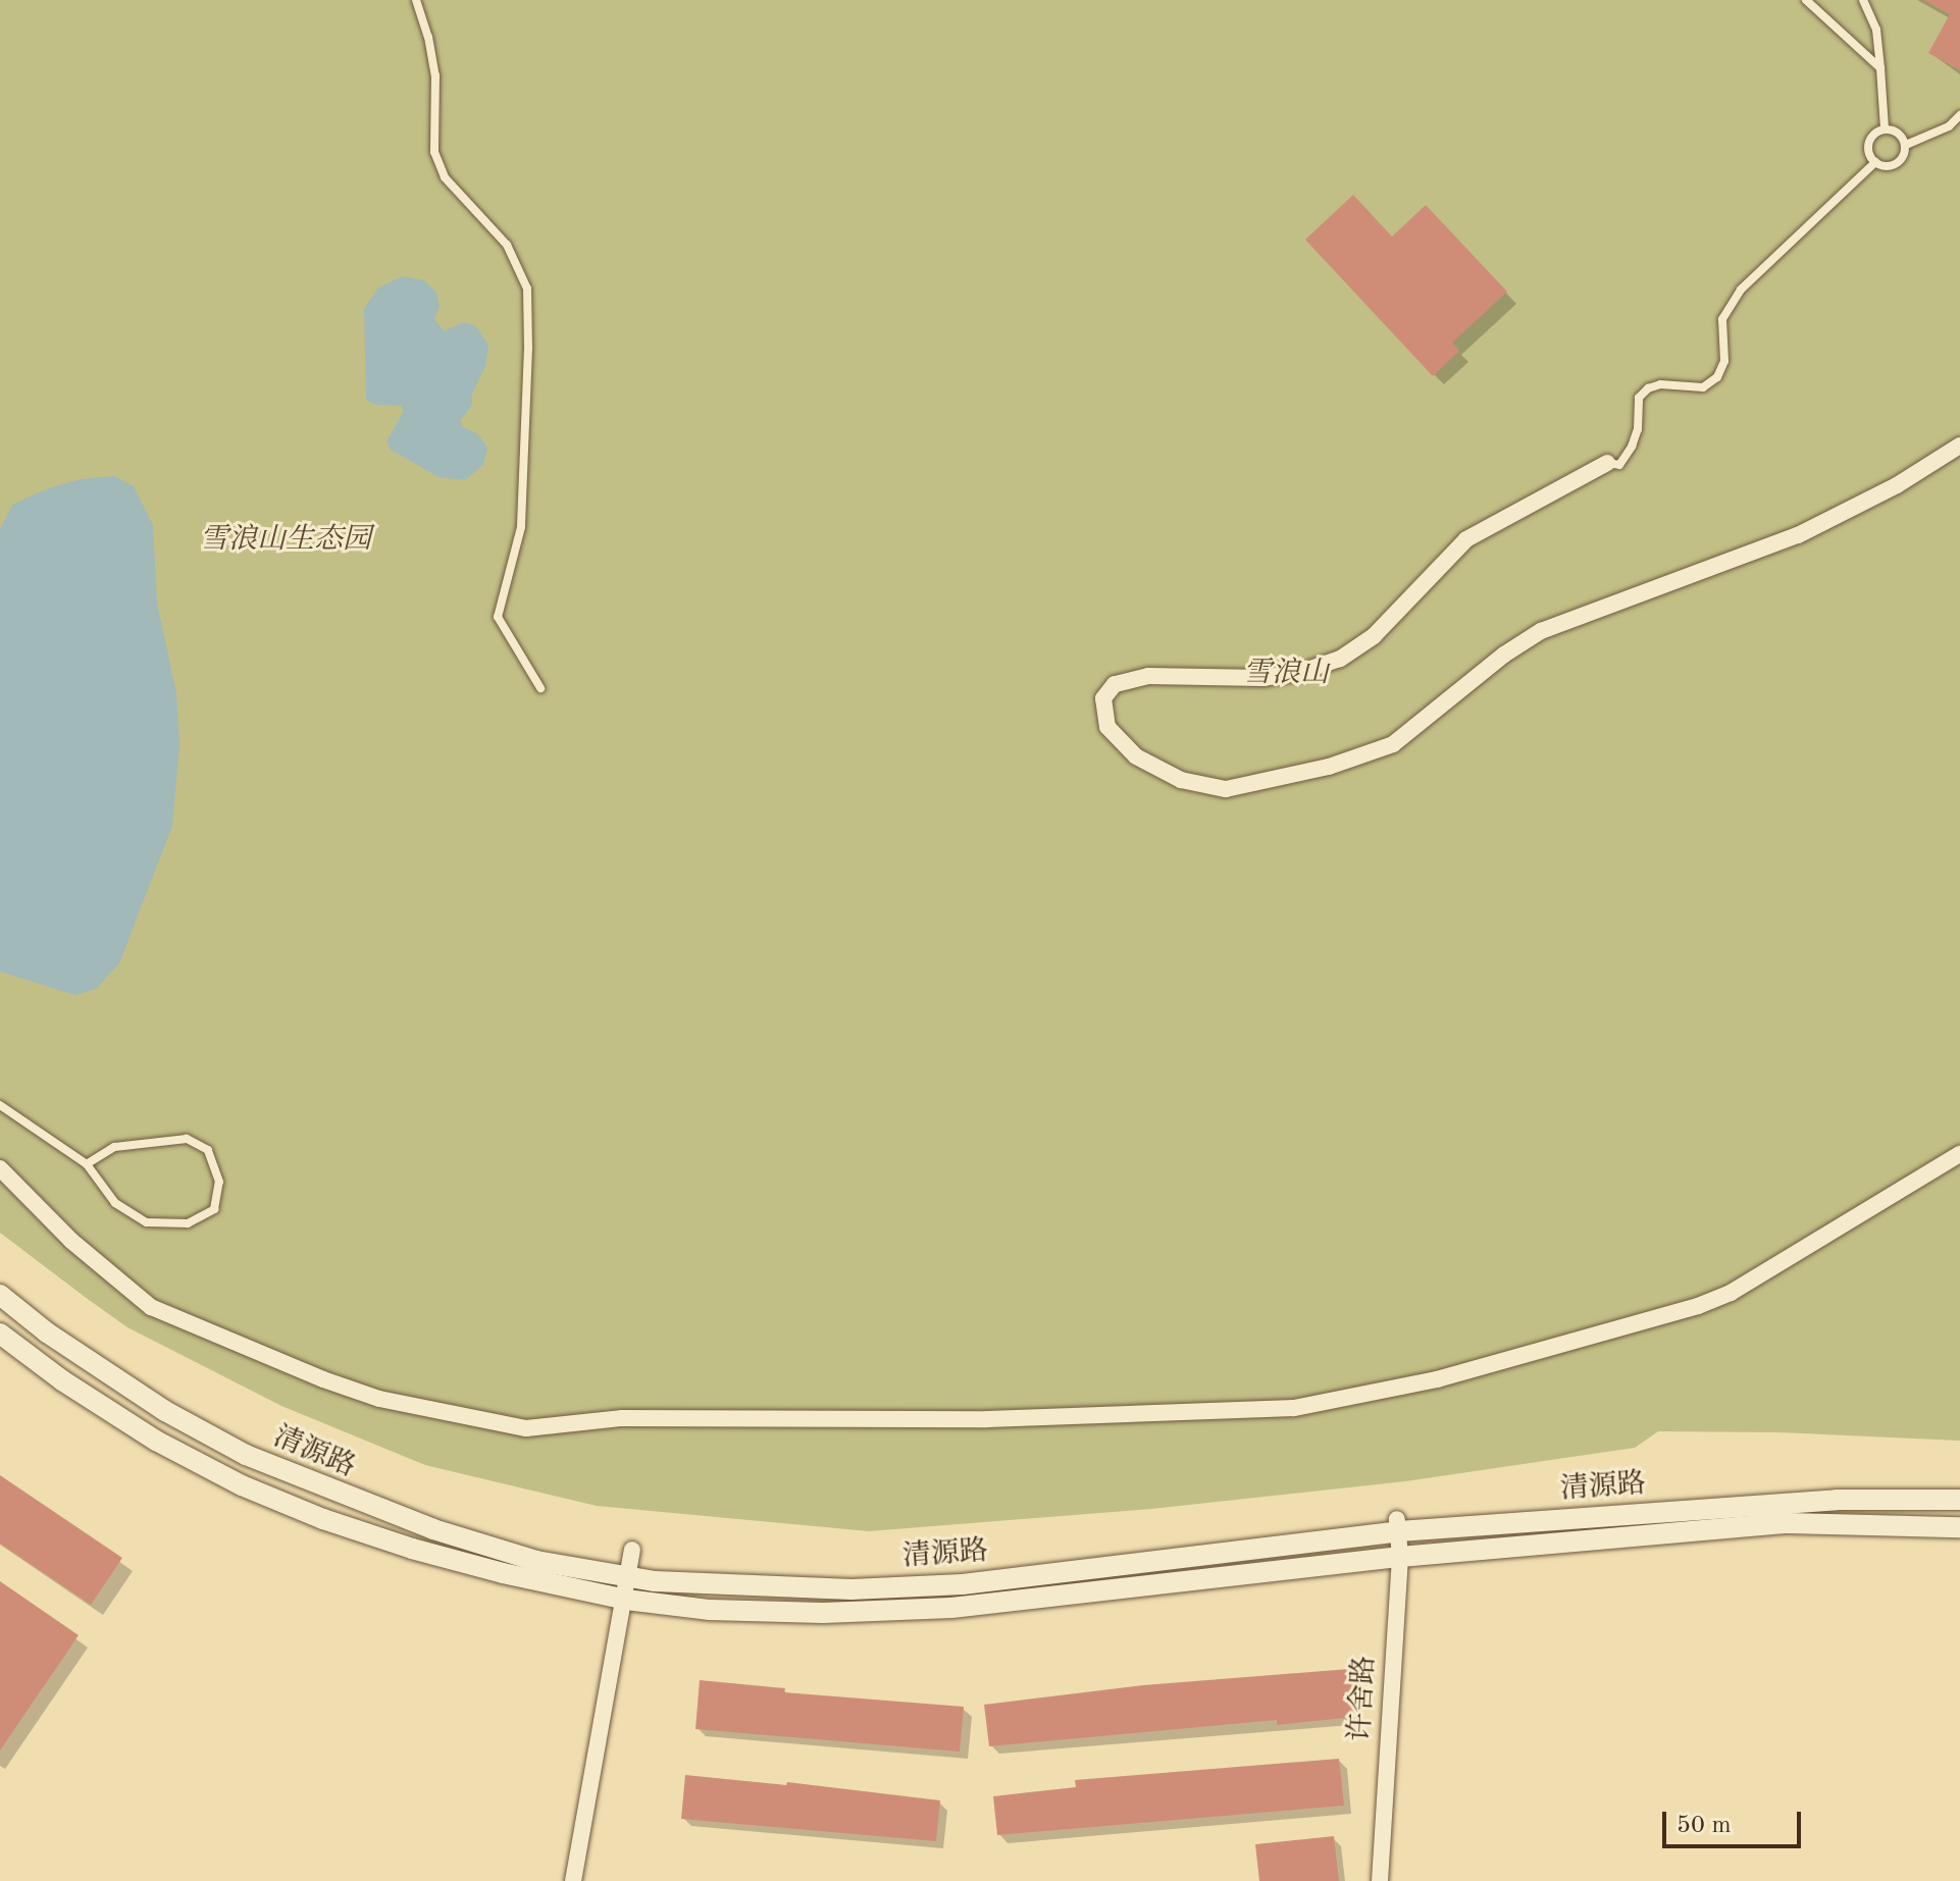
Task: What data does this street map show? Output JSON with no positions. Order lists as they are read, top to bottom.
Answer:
{
  "streets": {
    "street": ["清源路", "许舍路"]
  },
  "crossings": [
    ["清源路", "许舍路"]
  ],
  "parks": ["雪浪山生态园", "雪浪山"],
  "scale_bar": "50 m"
}
